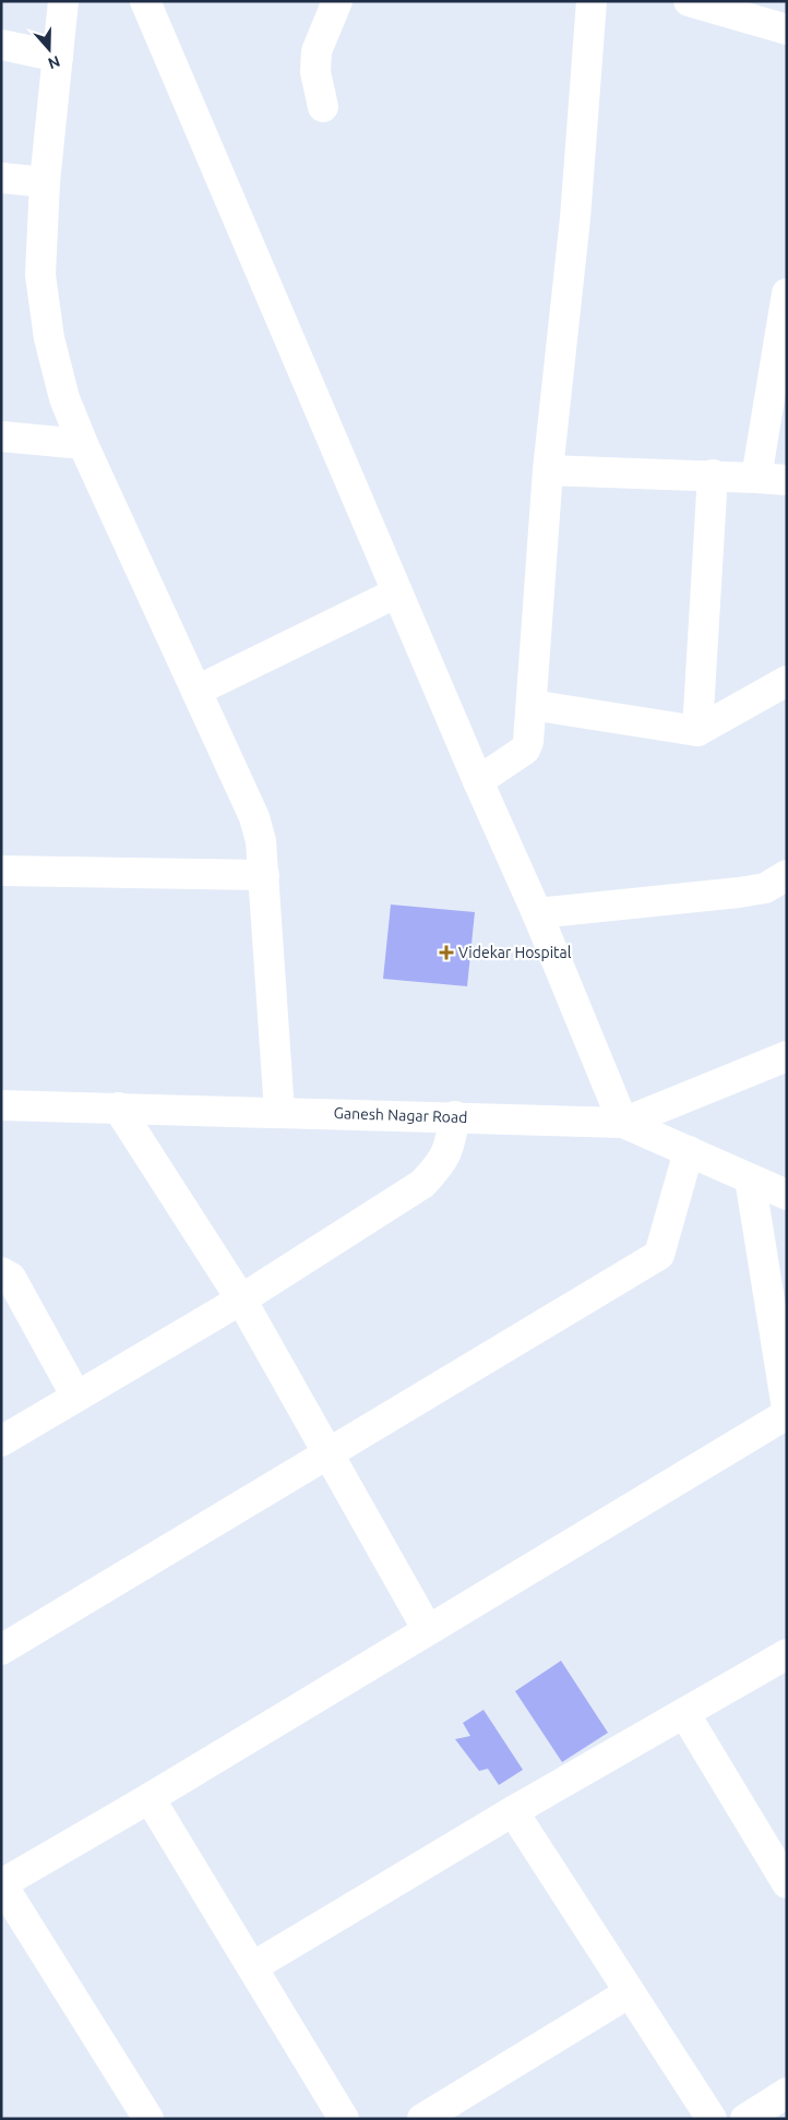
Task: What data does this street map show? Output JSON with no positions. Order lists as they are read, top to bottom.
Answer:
{
  "streets": {
    "street": ["Ganesh Nagar Road"]
  },
  "places": {
    "health": ["Videkar Hospital"]
  },
  "north": "bottom"
}
